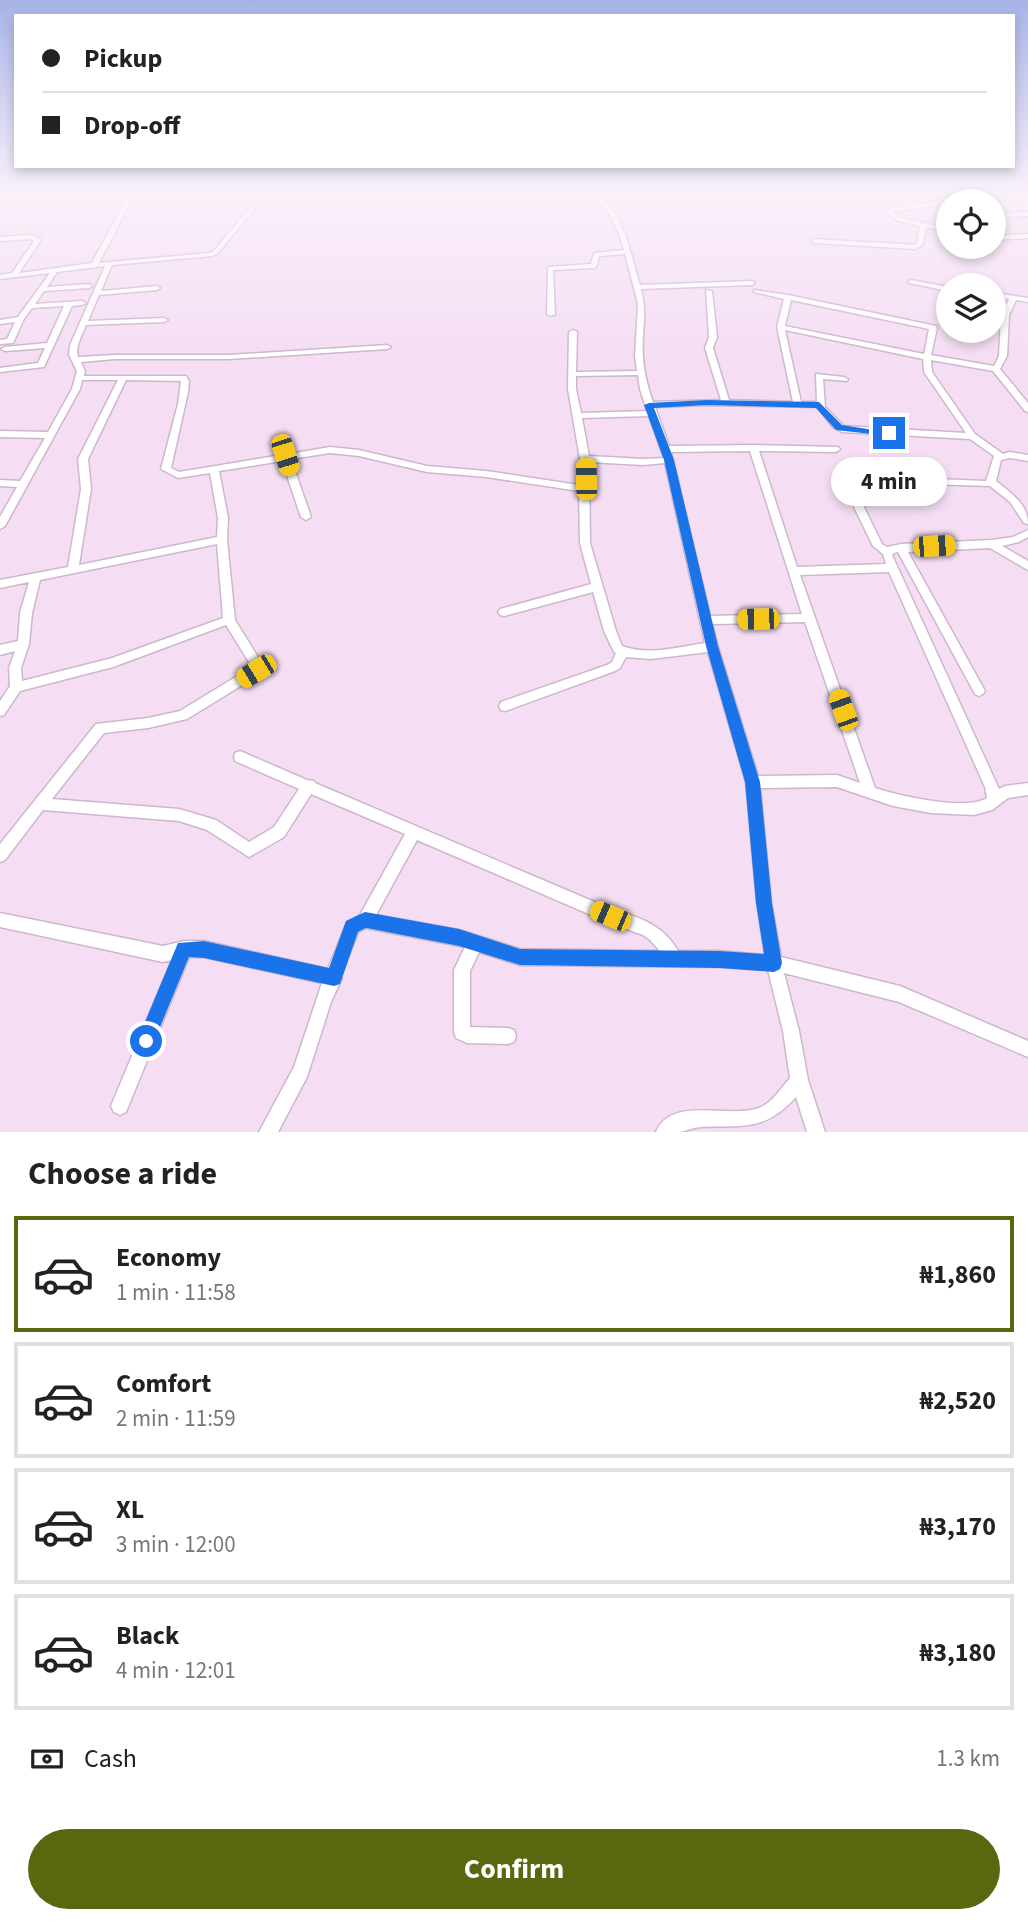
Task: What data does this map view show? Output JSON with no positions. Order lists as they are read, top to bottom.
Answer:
{
  "page": {
    "banner": ["Pickup", "Drop-off"],
    "bubble": "4 min",
    "heading": "Choose a ride",
    "list": [
      {
        "name": "Economy",
        "note": "1 min · 11:58",
        "value": "₦1,860"
      },
      {
        "name": "Comfort",
        "note": "2 min · 11:59",
        "value": "₦2,520"
      },
      {
        "name": "XL",
        "note": "3 min · 12:00",
        "value": "₦3,170"
      },
      {
        "name": "Black",
        "note": "4 min · 12:01",
        "value": "₦3,180"
      }
    ],
    "pay": ["Cash", "1.3 km"],
    "buttons": "Confirm"
  }
}
